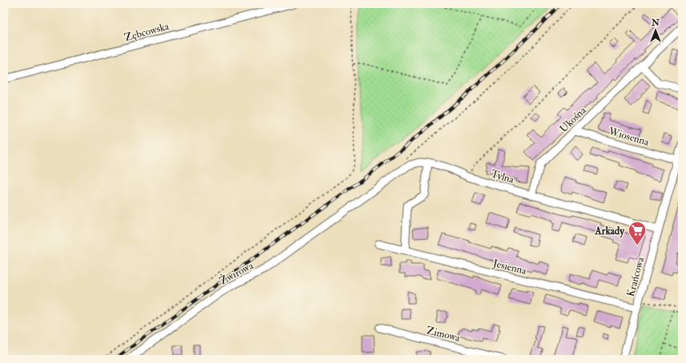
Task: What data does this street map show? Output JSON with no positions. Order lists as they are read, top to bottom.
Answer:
{
  "streets": {
    "street": [
      "Zębcowska",
      "Ukośna",
      "Wiosenna",
      "Tylna",
      "Jesienna",
      "Żwirowa",
      "Krańcowa",
      "Zimowa"
    ]
  },
  "crossings": [
    ["Ukośna", "Wiosenna"],
    ["Ukośna", "Tylna"],
    ["Wiosenna", "Krańcowa"],
    ["Tylna", "Żwirowa"],
    ["Tylna", "Krańcowa"],
    ["Jesienna", "Krańcowa"]
  ],
  "places": {
    "supermarket": ["Arkady"]
  },
  "north": "top"
}
